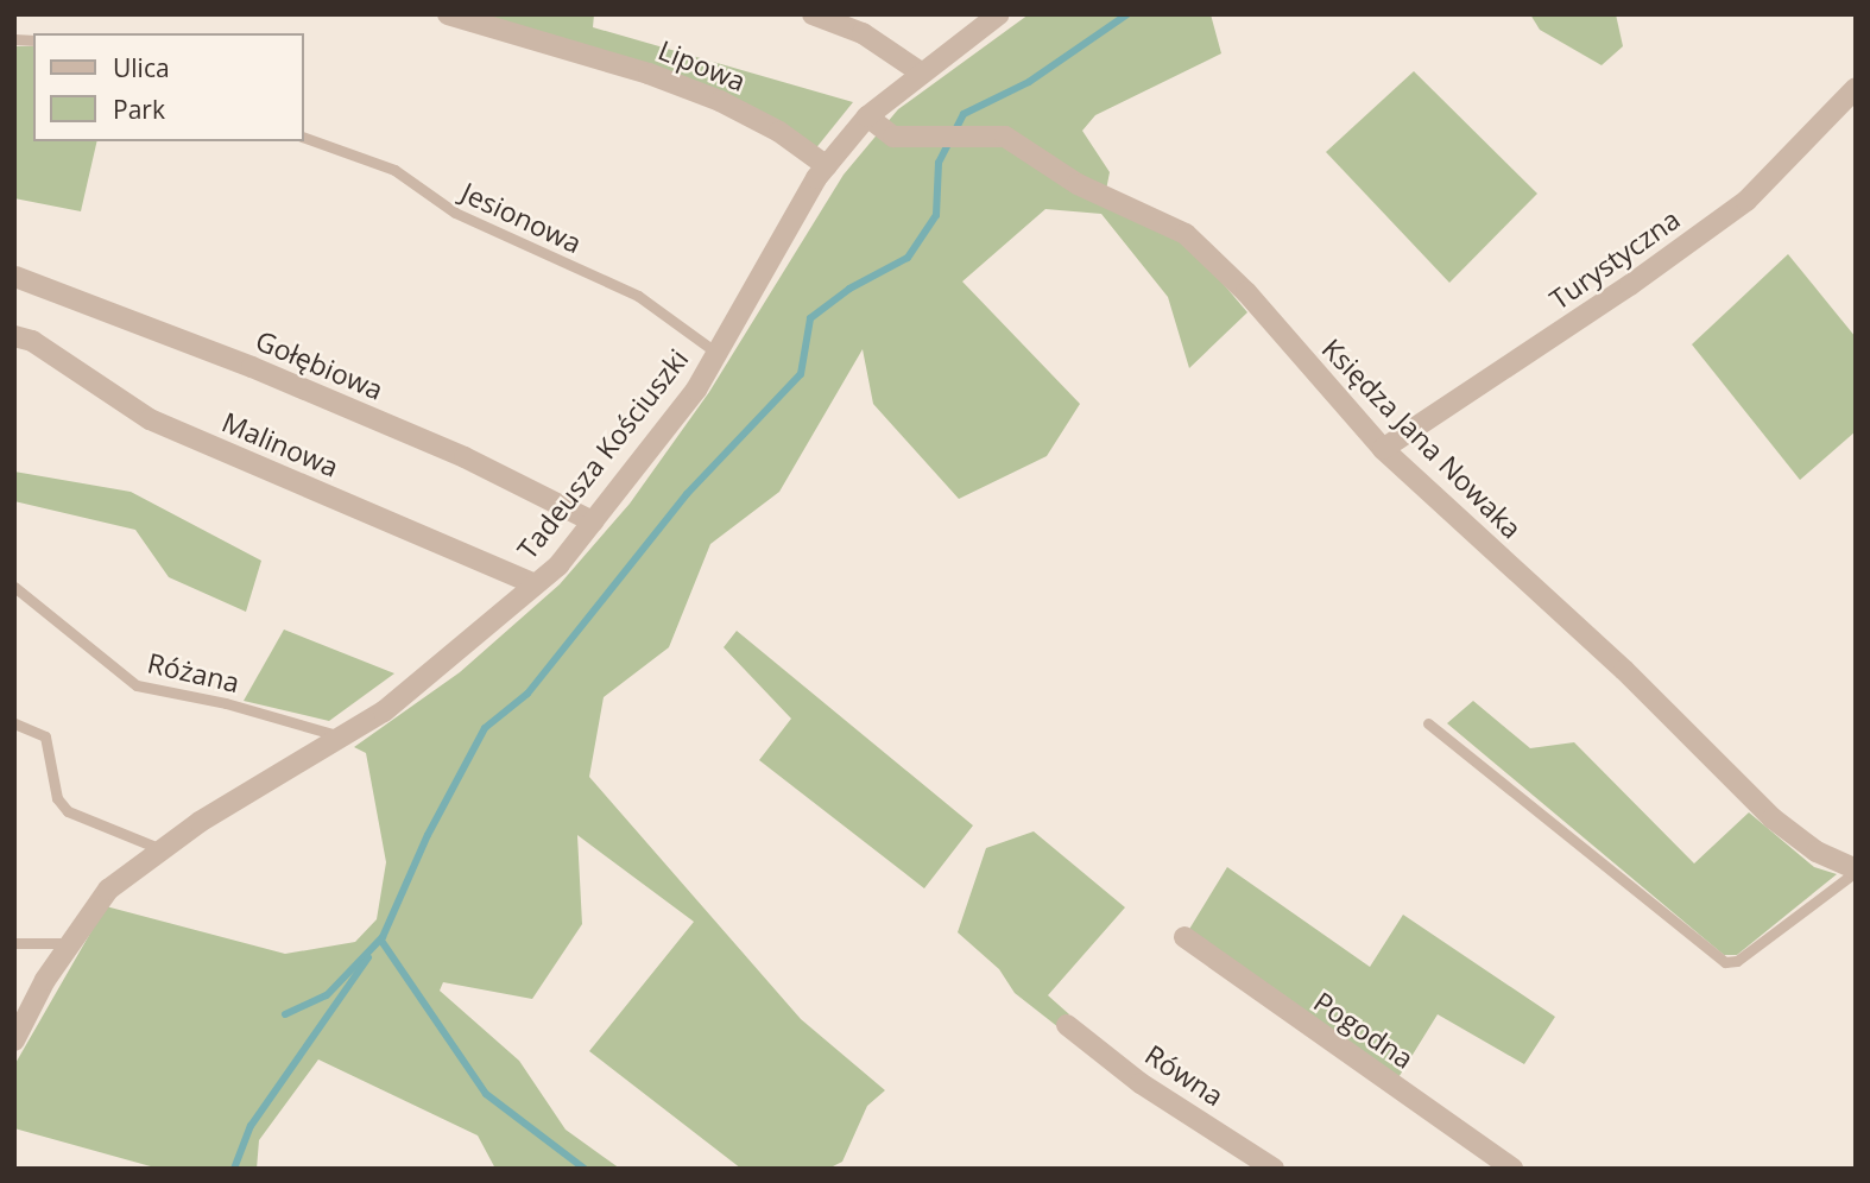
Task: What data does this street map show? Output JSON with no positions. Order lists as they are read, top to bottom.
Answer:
{
  "streets": {
    "street": [
      "Lipowa",
      "Turystyczna",
      "Gołębiowa",
      "Księdza Jana Nowaka",
      "Malinowa",
      "Tadeusza Kościuszki",
      "Pogodna",
      "Równa"
    ],
    "lane": ["Jesionowa", "Różana"]
  },
  "crossings": [
    ["Lipowa", "Tadeusza Kościuszki"],
    ["Jesionowa", "Tadeusza Kościuszki"],
    ["Turystyczna", "Księdza Jana Nowaka"],
    ["Gołębiowa", "Tadeusza Kościuszki"],
    ["Księdza Jana Nowaka", "Tadeusza Kościuszki"],
    ["Malinowa", "Tadeusza Kościuszki"],
    ["Tadeusza Kościuszki", "Różana"]
  ],
  "legend": ["Ulica", "Park"]
}
